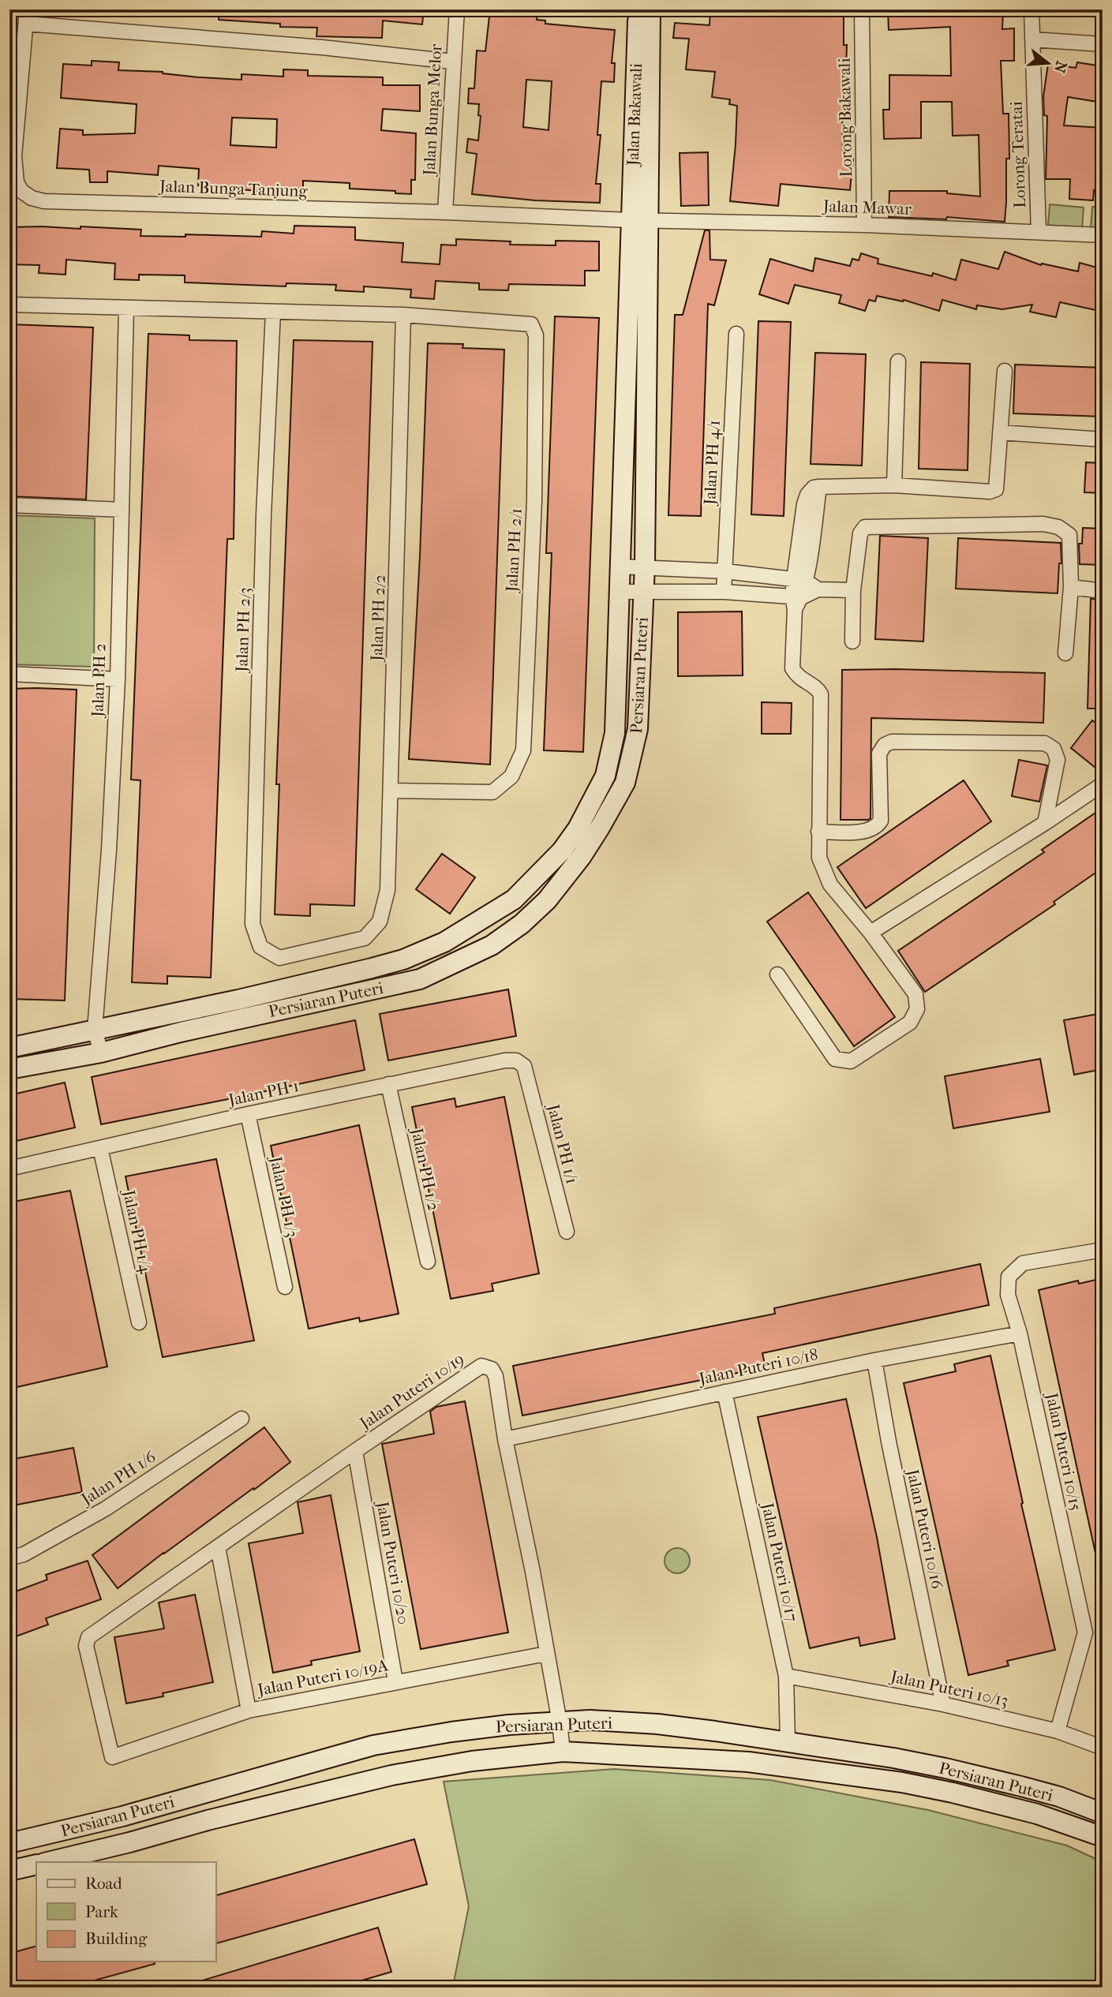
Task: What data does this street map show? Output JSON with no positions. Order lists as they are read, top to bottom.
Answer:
{
  "streets": {
    "main road": ["Jalan Bakawali", "Persiaran Puteri"],
    "street": [
      "Jalan Bunga Melor",
      "Lorong Bakawali",
      "Lorong Teratai",
      "Jalan Bunga Tanjung",
      "Jalan Mawar",
      "Jalan PH 4/1",
      "Jalan PH 2/1",
      "Jalan PH 2/2",
      "Jalan PH 2/3",
      "Jalan PH 2",
      "Jalan PH 1",
      "Jalan PH 1/1",
      "Jalan PH 1/2",
      "Jalan PH 1/3",
      "Jalan PH 1/4",
      "Jalan Puteri 10/18",
      "Jalan Puteri 10/19",
      "Jalan Puteri 10/15",
      "Jalan PH 1/6",
      "Jalan Puteri 10/16",
      "Jalan Puteri 10/17",
      "Jalan Puteri 10/20",
      "Jalan Puteri 10/19A",
      "Jalan Puteri 10/13"
    ]
  },
  "crossings": [
    ["Jalan Bunga Melor", "Jalan Bunga Tanjung"],
    ["Jalan Bakawali", "Jalan Bunga Tanjung"],
    ["Jalan Bakawali", "Jalan Mawar"],
    ["Jalan Bakawali", "Persiaran Puteri"],
    ["Lorong Bakawali", "Jalan Mawar"],
    ["Lorong Teratai", "Jalan Mawar"],
    ["Jalan Bunga Tanjung", "Jalan Mawar"],
    ["Jalan Bunga Tanjung", "Persiaran Puteri"],
    ["Jalan Mawar", "Persiaran Puteri"],
    ["Jalan PH 2/1", "Jalan PH 2/2"],
    ["Jalan PH 2/2", "Jalan PH 2/3"],
    ["Persiaran Puteri", "Jalan PH 2"],
    ["Persiaran Puteri", "Jalan Puteri 10/19"],
    ["Persiaran Puteri", "Jalan Puteri 10/17"],
    ["Jalan PH 1", "Jalan PH 1/1"],
    ["Jalan PH 1", "Jalan PH 1/2"],
    ["Jalan PH 1", "Jalan PH 1/3"],
    ["Jalan PH 1", "Jalan PH 1/4"],
    ["Jalan Puteri 10/18", "Jalan Puteri 10/19"],
    ["Jalan Puteri 10/18", "Jalan Puteri 10/15"],
    ["Jalan Puteri 10/18", "Jalan Puteri 10/16"],
    ["Jalan Puteri 10/18", "Jalan Puteri 10/17"],
    ["Jalan Puteri 10/19", "Jalan Puteri 10/20"],
    ["Jalan Puteri 10/19", "Jalan Puteri 10/19A"],
    ["Jalan Puteri 10/15", "Jalan Puteri 10/13"],
    ["Jalan Puteri 10/16", "Jalan Puteri 10/13"],
    ["Jalan Puteri 10/17", "Jalan Puteri 10/13"],
    ["Jalan Puteri 10/20", "Jalan Puteri 10/19A"]
  ],
  "legend": ["Road", "Park", "Building"],
  "north": "right"
}
